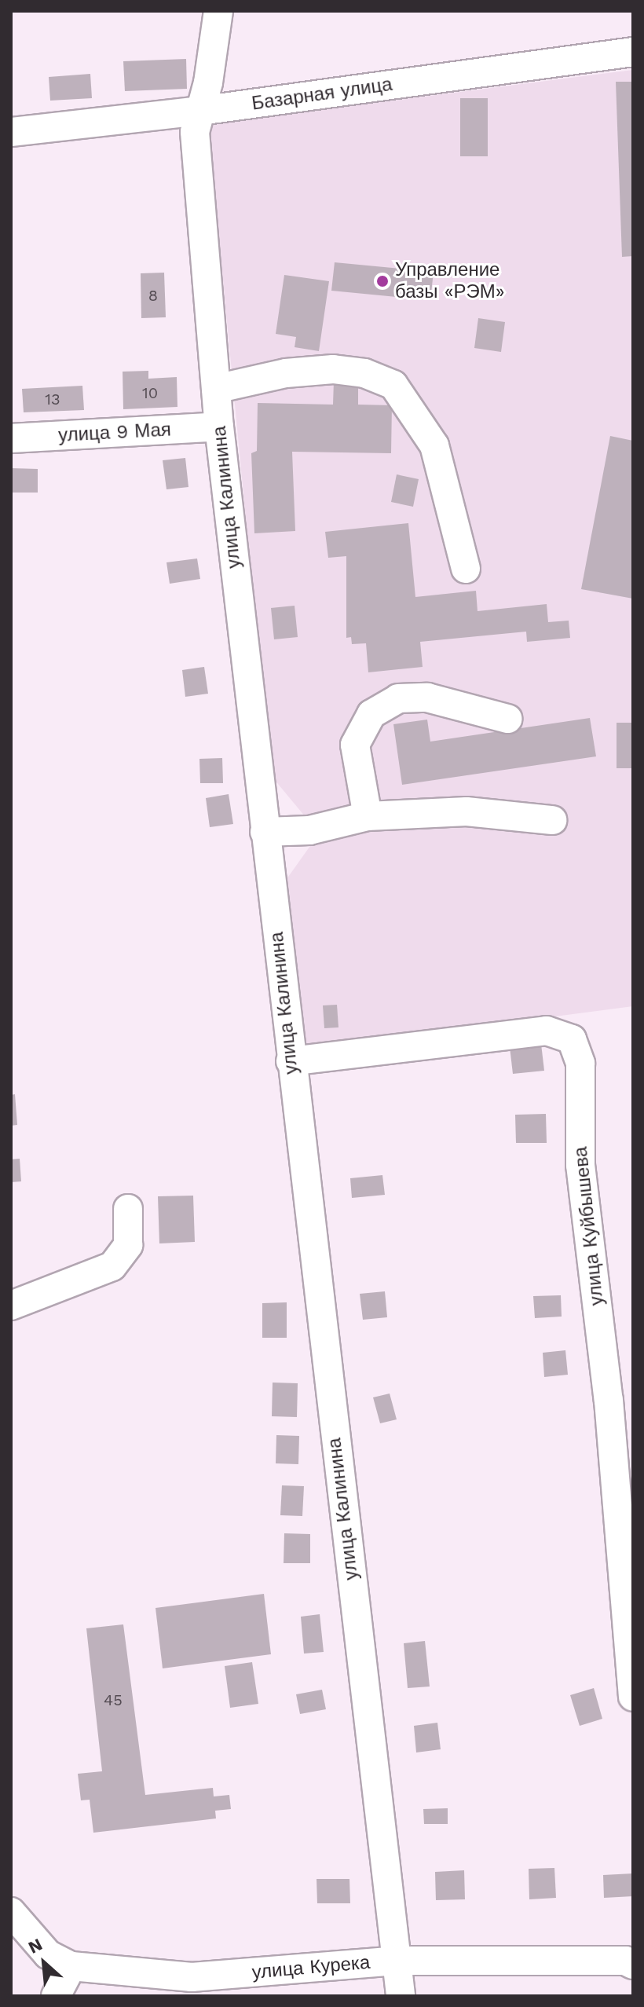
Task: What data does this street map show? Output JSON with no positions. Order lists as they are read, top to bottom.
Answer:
{
  "streets": {
    "street": [
      "Базарная улица",
      "улица 9 Мая",
      "улица Калинина",
      "улица Куйбышева",
      "улица Курека"
    ]
  },
  "crossings": [
    ["Базарная улица", "улица Калинина"],
    ["улица 9 Мая", "улица Калинина"],
    ["улица Калинина", "улица Куйбышева"],
    ["улица Калинина", "улица Курека"]
  ],
  "places": ["Управление базы «РЭМ»"],
  "house_numbers": [
    "8",
    "10",
    "13",
    "45"
  ],
  "north": "top left"
}
